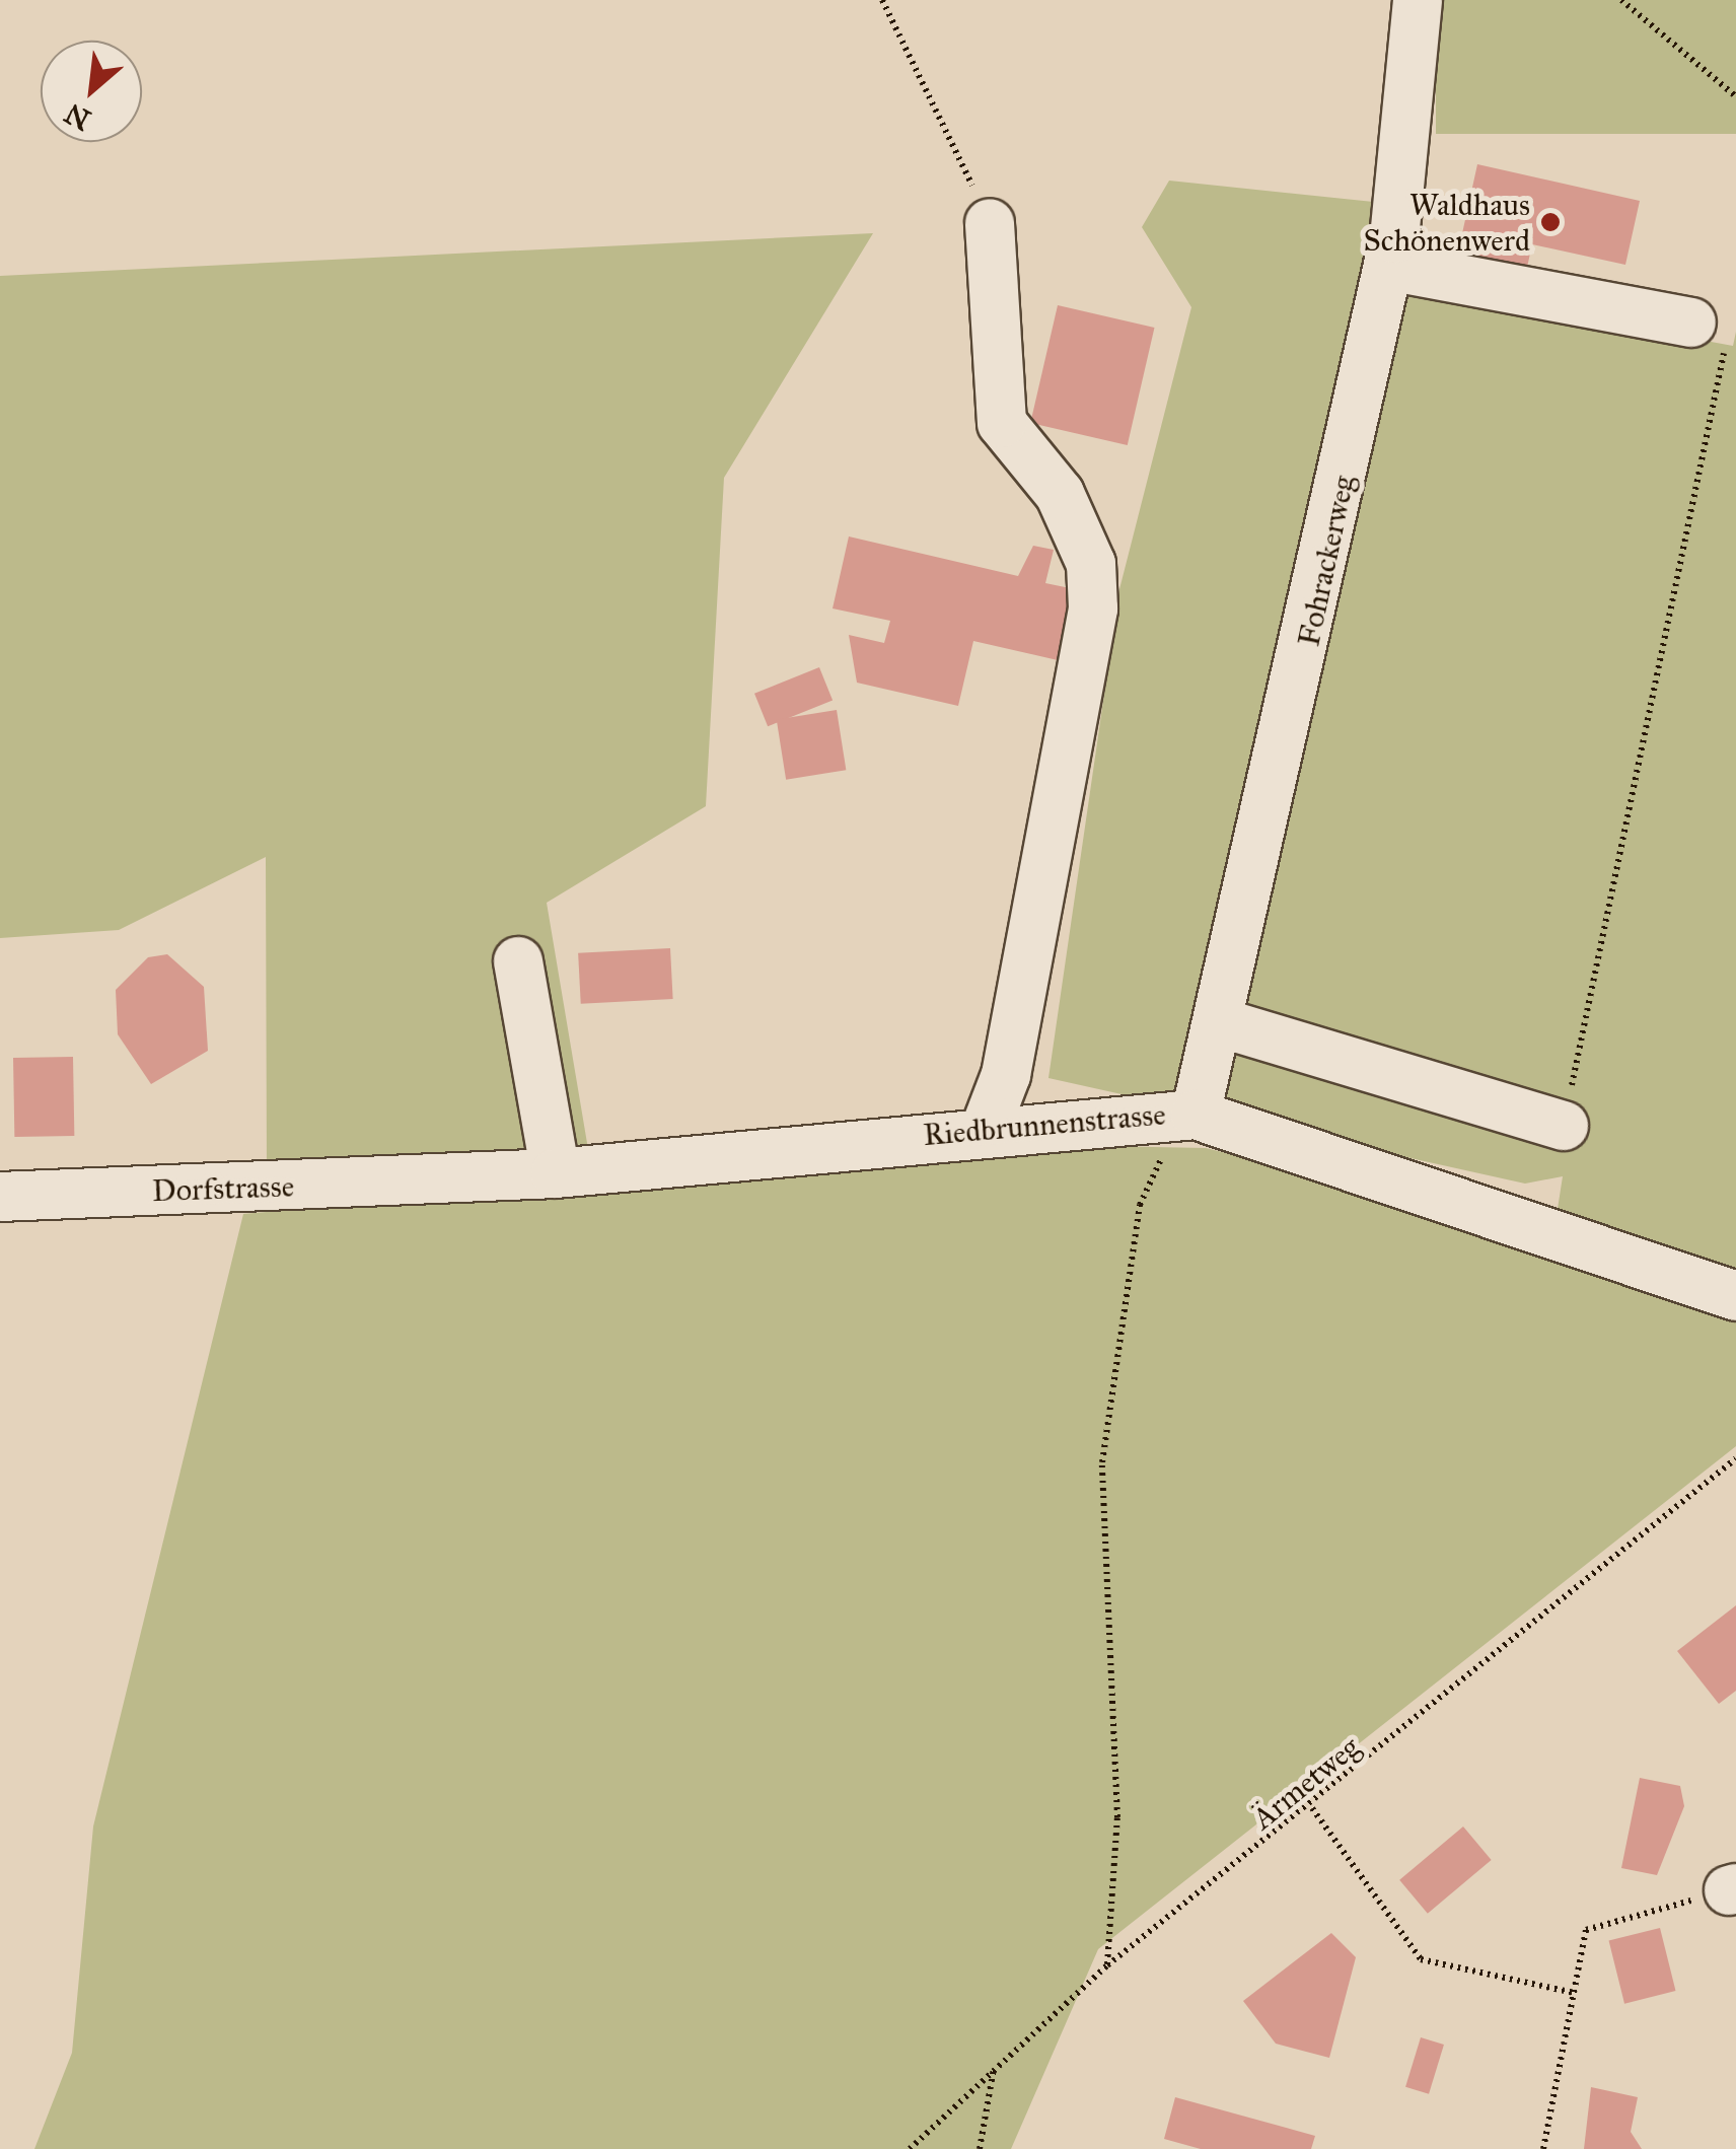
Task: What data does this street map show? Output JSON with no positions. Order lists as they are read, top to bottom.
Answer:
{
  "streets": {
    "street": ["Fohrackerweg", "Riedbrunnenstrasse", "Dorfstrasse"],
    "path": ["Ärmetweg"]
  },
  "crossings": [
    ["Fohrackerweg", "Riedbrunnenstrasse"],
    ["Riedbrunnenstrasse", "Dorfstrasse"]
  ],
  "places": ["Waldhaus Schönenwerd"],
  "north": "bottom left"
}
